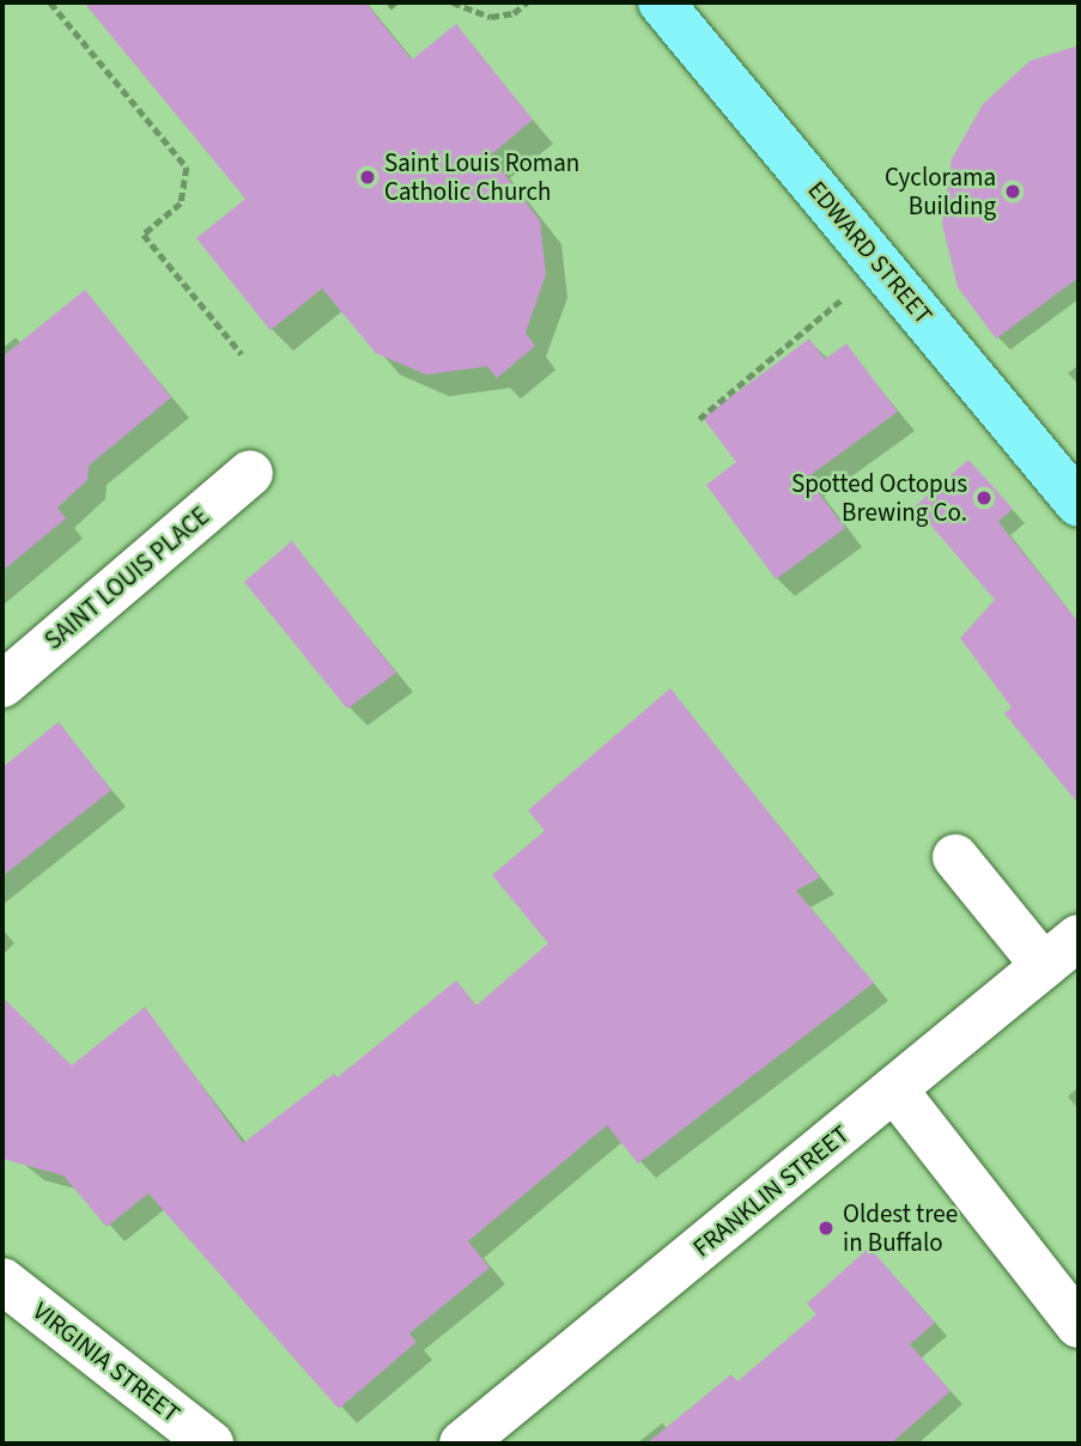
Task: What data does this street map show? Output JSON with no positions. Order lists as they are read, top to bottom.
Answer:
{
  "streets": {
    "main road": ["EDWARD STREET"],
    "street": ["SAINT LOUIS PLACE", "FRANKLIN STREET", "VIRGINIA STREET"]
  },
  "places": [
    "Saint Louis Roman Catholic Church",
    "Cyclorama Building",
    "Spotted Octopus Brewing Co.",
    "Oldest tree in Buffalo"
  ]
}
